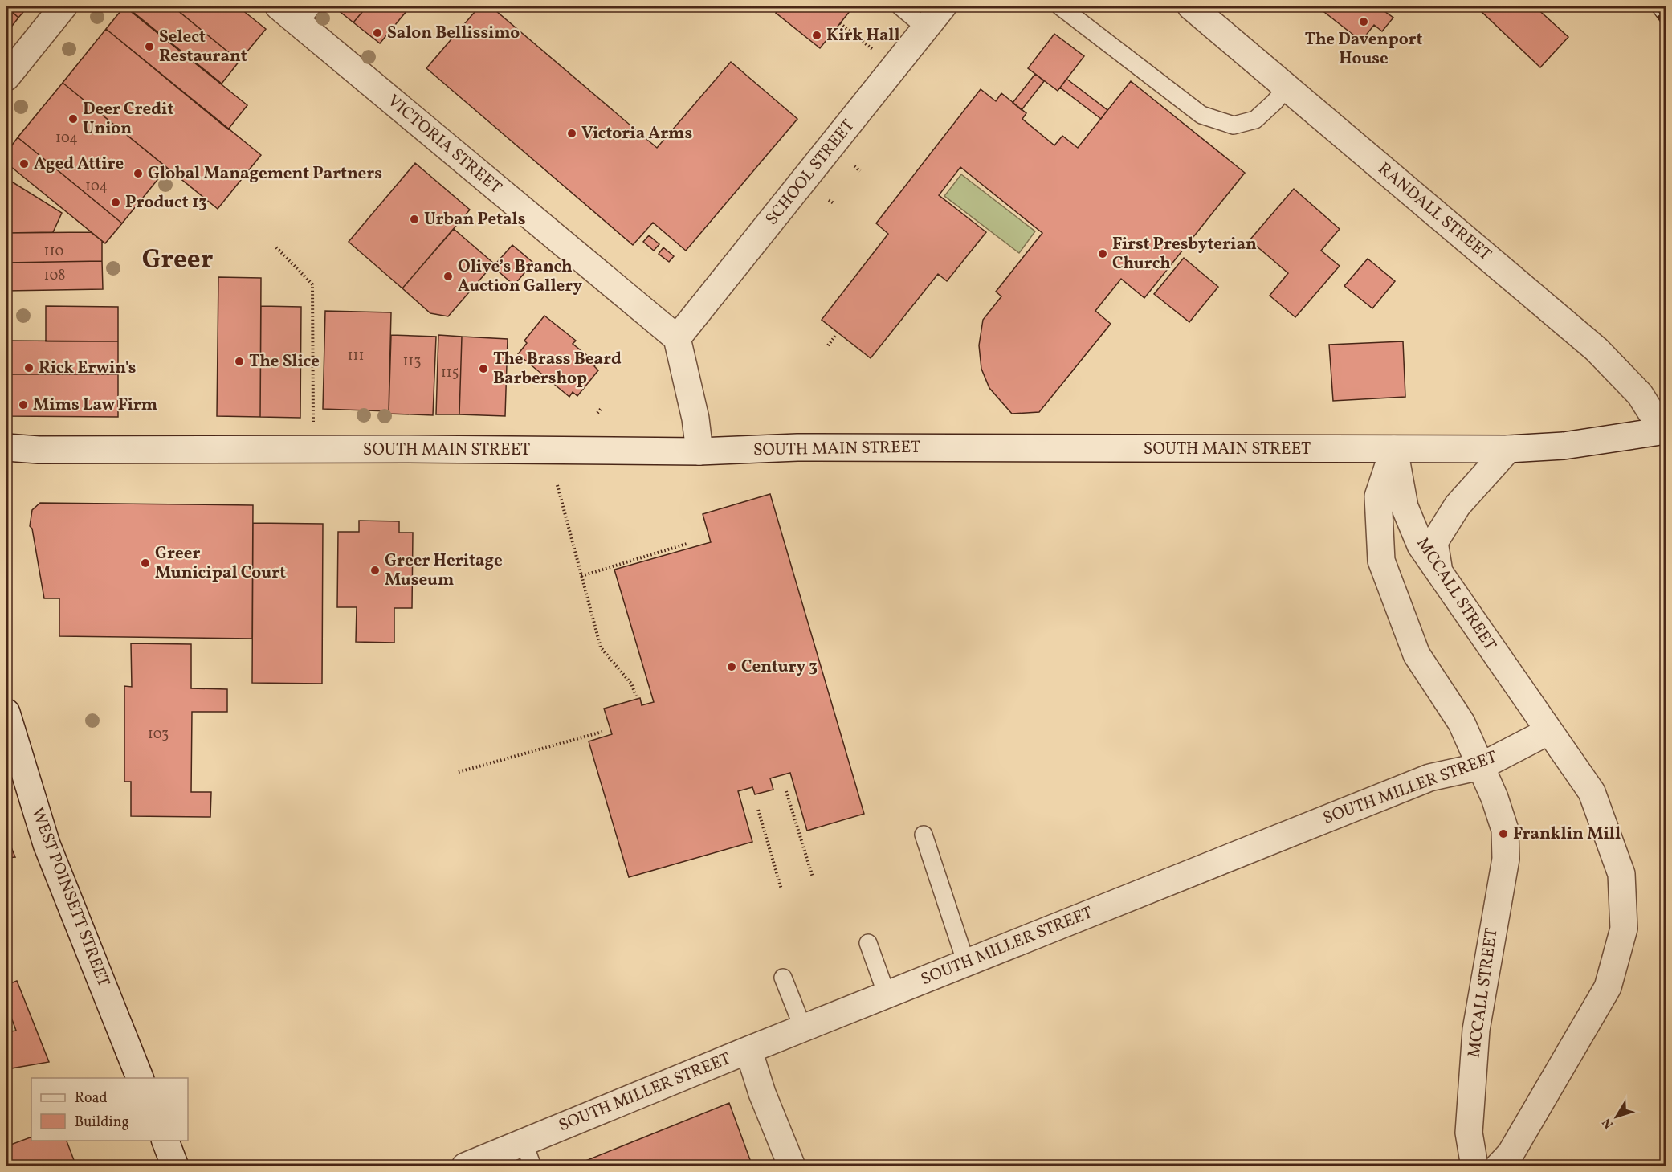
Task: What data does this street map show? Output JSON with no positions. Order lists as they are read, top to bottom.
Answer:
{
  "streets": {
    "street": [
      "VICTORIA STREET",
      "SCHOOL STREET",
      "RANDALL STREET",
      "SOUTH MAIN STREET",
      "MCCALL STREET",
      "SOUTH MILLER STREET",
      "WEST POINSETT STREET"
    ]
  },
  "crossings": [
    ["VICTORIA STREET", "SCHOOL STREET"],
    ["RANDALL STREET", "SOUTH MAIN STREET"],
    ["SOUTH MAIN STREET", "MCCALL STREET"],
    ["MCCALL STREET", "SOUTH MILLER STREET"]
  ],
  "districts": ["Greer"],
  "places": [
    "The Davenport House",
    "Salon Bellissimo",
    "Kirk Hall",
    "Select Restaurant",
    "Deer Credit Union",
    "Victoria Arms",
    "Aged Attire",
    "Global Management Partners",
    "Product 13",
    "Urban Petals",
    "First Presbyterian Church",
    "Olive’s Branch Auction Gallery",
    "The Slice",
    "Rick Erwin's",
    "The Brass Beard Barbershop",
    "Mims Law Firm",
    "Greer Municipal Court",
    "Greer Heritage Museum",
    "Century 3",
    "Franklin Mill"
  ],
  "house_numbers": [
    "104",
    "104",
    "110",
    "108",
    "111",
    "113",
    "115",
    "103"
  ],
  "legend": ["Road", "Building"],
  "north": "bottom left"
}
